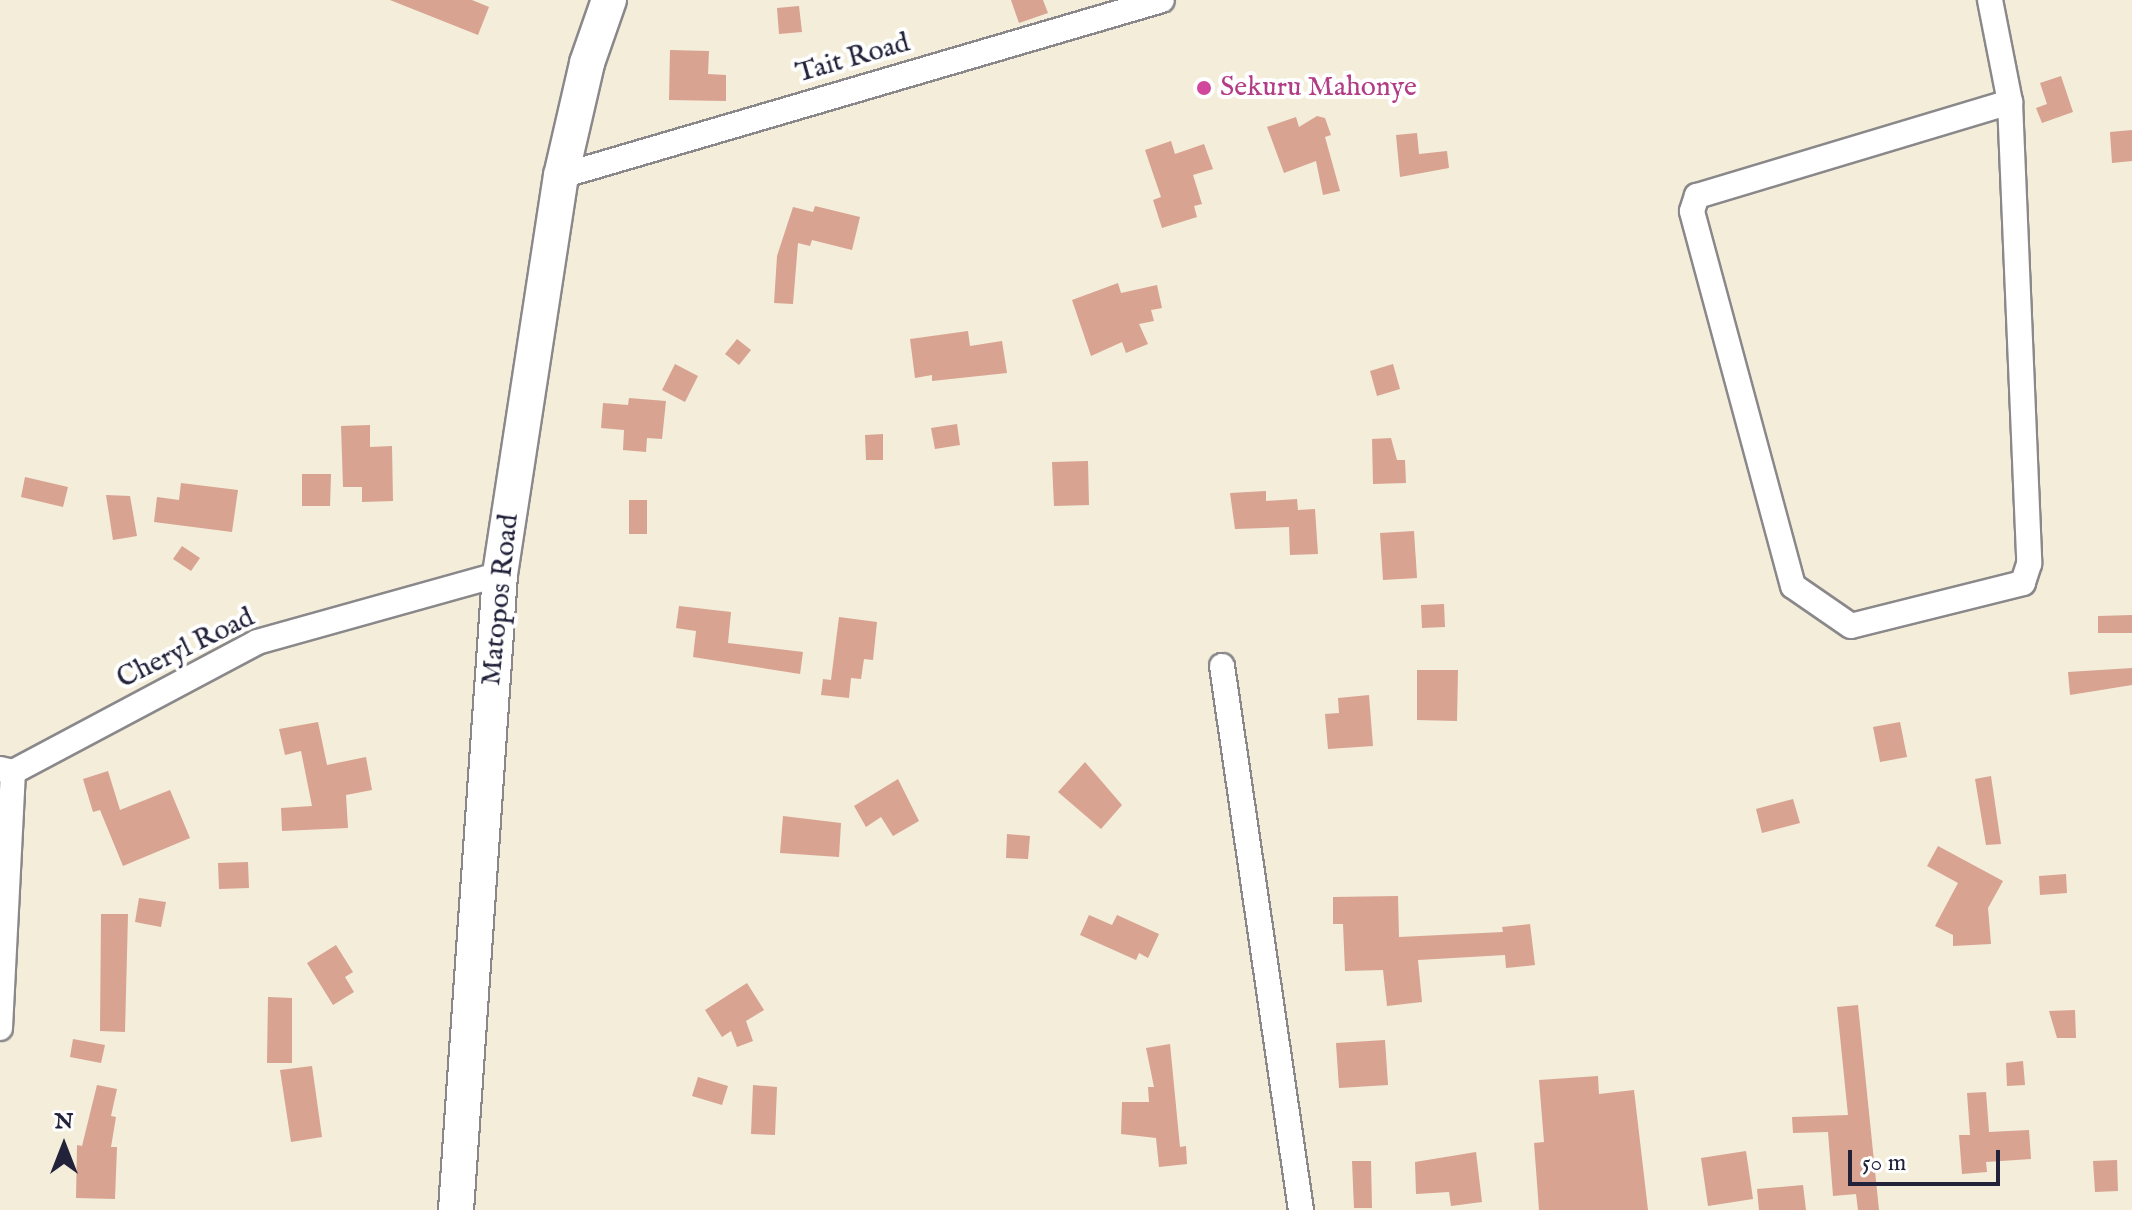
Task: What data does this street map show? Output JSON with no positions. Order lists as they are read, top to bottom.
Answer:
{
  "streets": {
    "main road": ["Matopos Road"],
    "street": ["Tait Road", "Cheryl Road"]
  },
  "crossings": [
    ["Tait Road", "Matopos Road"],
    ["Matopos Road", "Cheryl Road"]
  ],
  "places": ["Sekuru Mahonye"],
  "scale_bar": "50 m",
  "north": "top"
}
